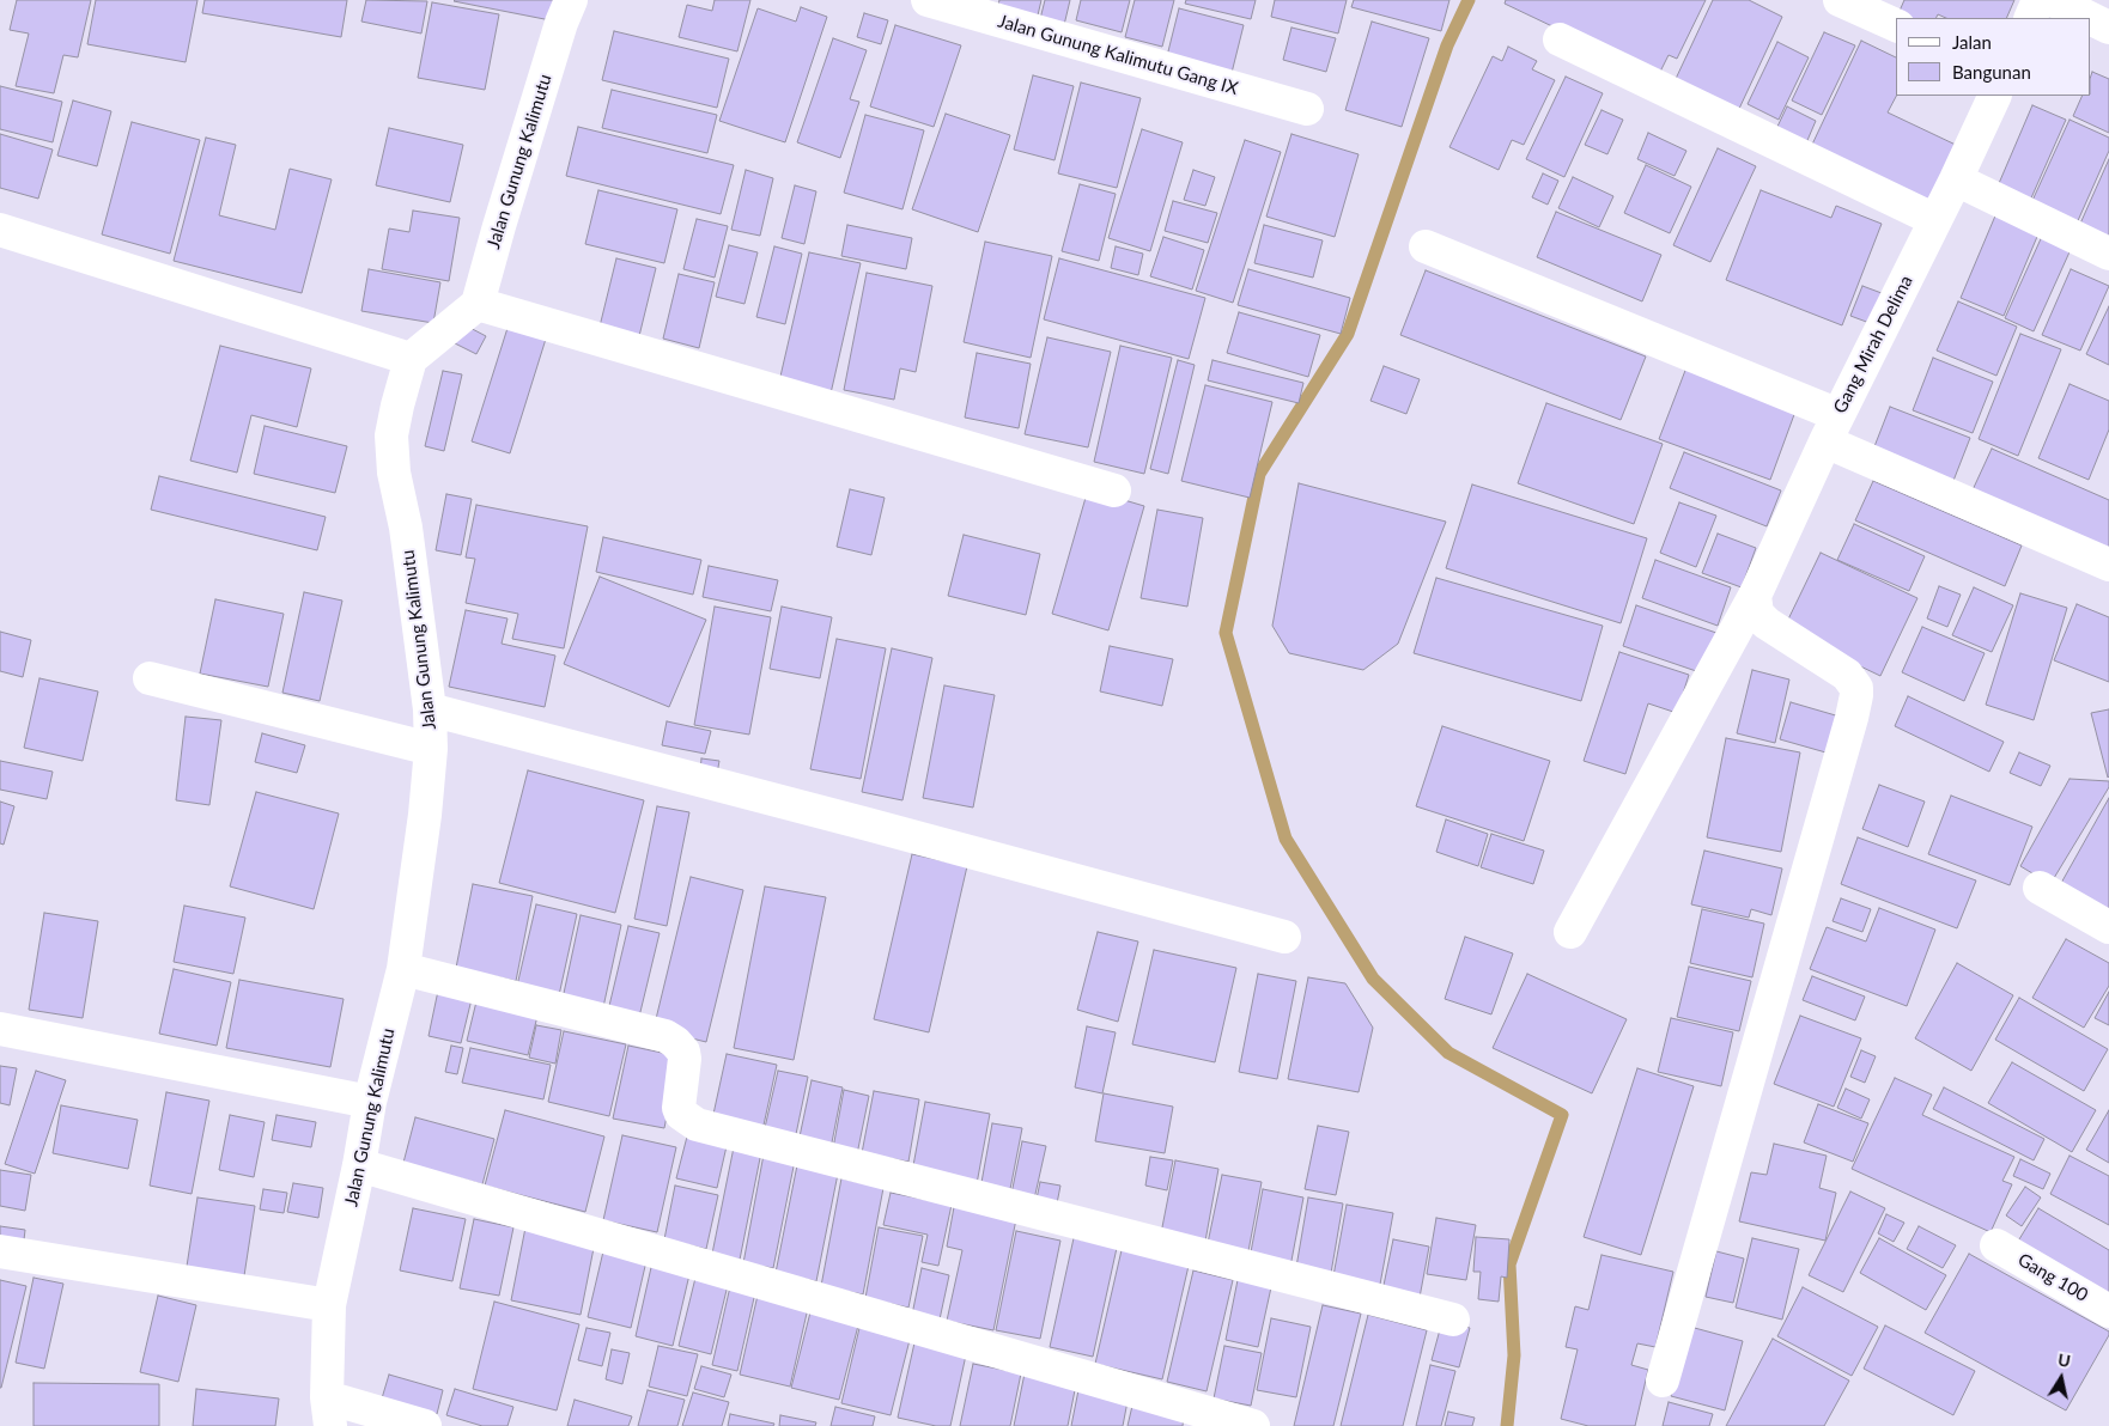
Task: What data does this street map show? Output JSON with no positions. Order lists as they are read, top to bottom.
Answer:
{
  "streets": {
    "street": [
      "Jalan Gunung Kalimutu Gang IX",
      "Jalan Gunung Kalimutu",
      "Gang Mirah Delima",
      "Gang 100"
    ]
  },
  "legend": ["Jalan", "Bangunan"],
  "north": "top"
}
